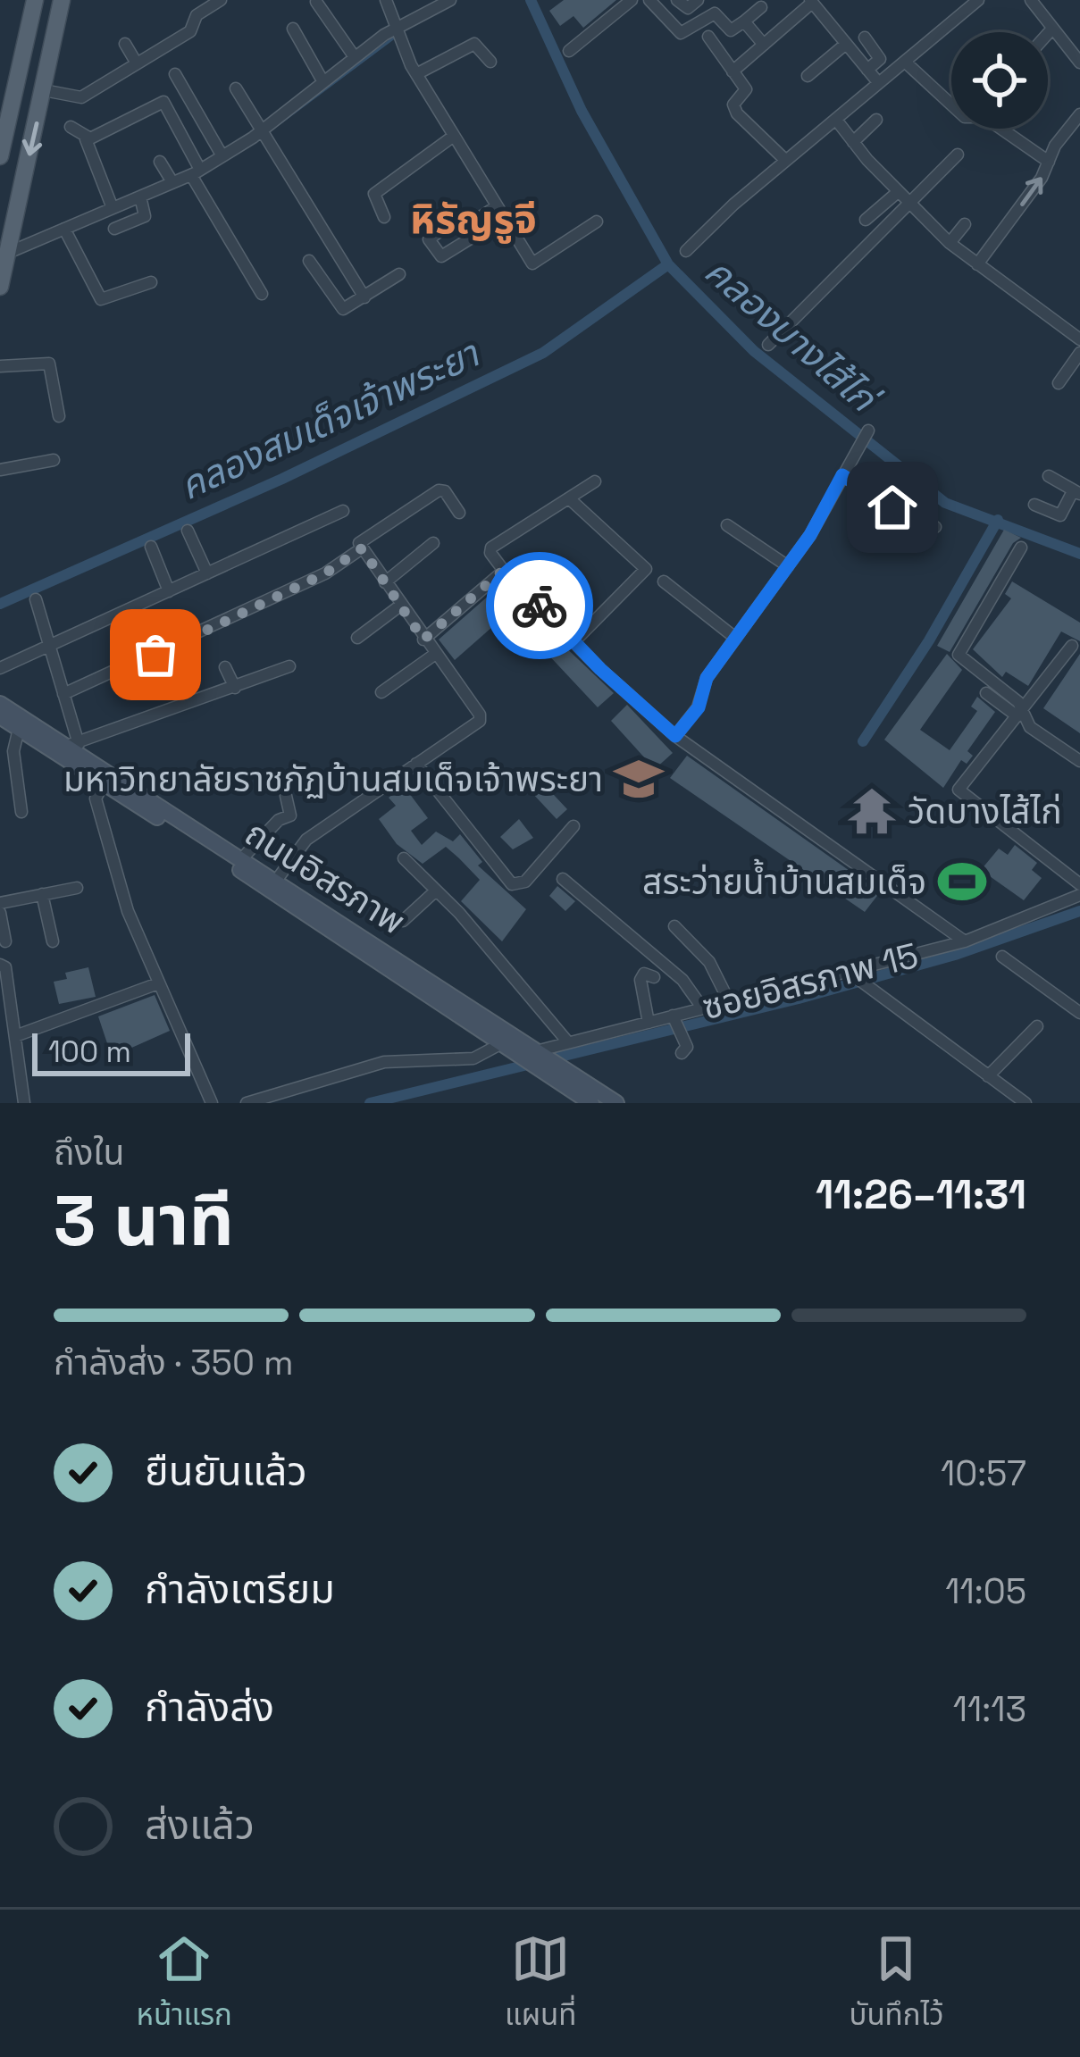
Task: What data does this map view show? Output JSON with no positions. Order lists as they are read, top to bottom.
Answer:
{
  "streets": {
    "main road": ["ถนนอิสรภาพ"],
    "street": ["ซอยอิสรภาพ 15"]
  },
  "crossings": [
    ["ถนนอิสรภาพ", "ซอยอิสรภาพ 15"]
  ],
  "districts": ["หิรัญรูจี"],
  "water": ["คลองบางไส้ไก่", "คลองสมเด็จเจ้าพระยา"],
  "places": {
    "school or university": ["มหาวิทยาลัยราชภัฏบ้านสมเด็จเจ้าพระยา"],
    "temple": ["วัดบางไส้ไก่"],
    "sports": ["สระว่ายน้ำบ้านสมเด็จ"]
  },
  "scale_bar": "100 m",
  "page": {
    "scale": "100 m",
    "heading": ["3 นาที", "ถึงใน", "11:26–11:31"],
    "bar": "กำลังส่ง · 350 m",
    "list": [
      ["ยืนยันแล้ว", "10:57"],
      ["กำลังเตรียม", "11:05"],
      ["กำลังส่ง", "11:13"],
      "ส่งแล้ว"
    ],
    "tabs": ["หน้าแรก", "แผนที่", "บันทึกไว้"]
  }
}
